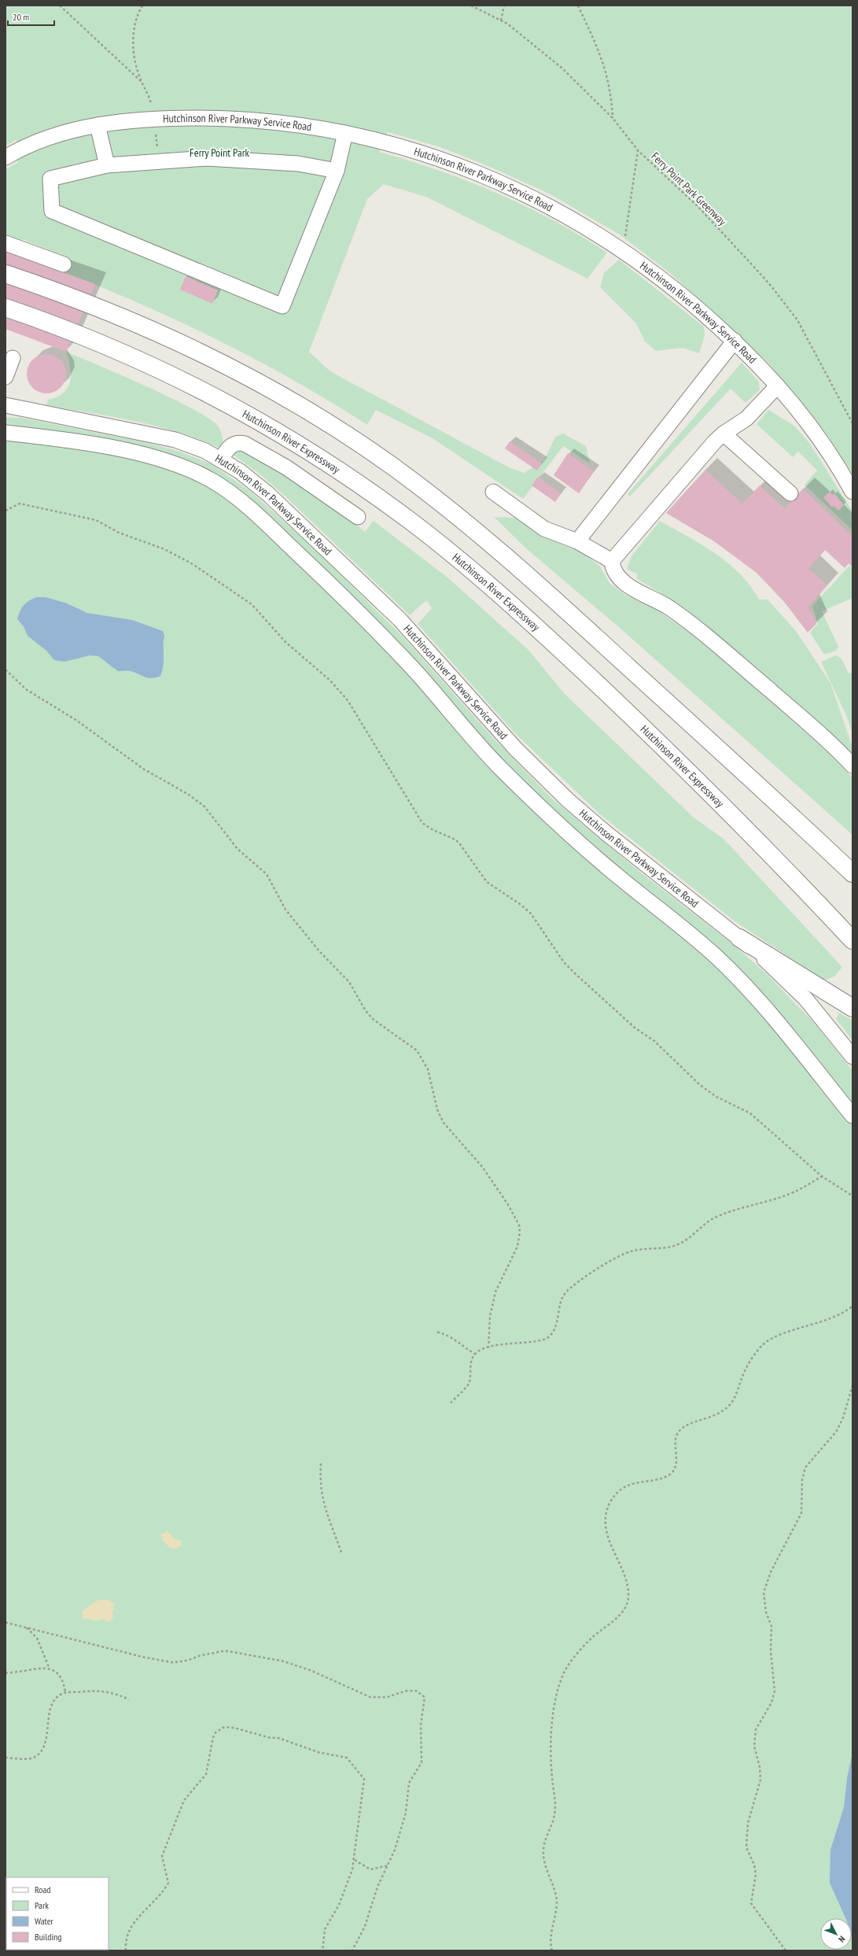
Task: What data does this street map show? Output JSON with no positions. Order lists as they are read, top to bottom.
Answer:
{
  "streets": {
    "highway": ["Hutchinson River Expressway"],
    "street": ["Hutchinson River Parkway Service Road"],
    "path": ["Ferry Point Park Greenway"]
  },
  "parks": ["Ferry Point Park"],
  "legend": [
    "Road",
    "Park",
    "Water",
    "Building"
  ],
  "scale_bar": "20 m",
  "north": "bottom right"
}
